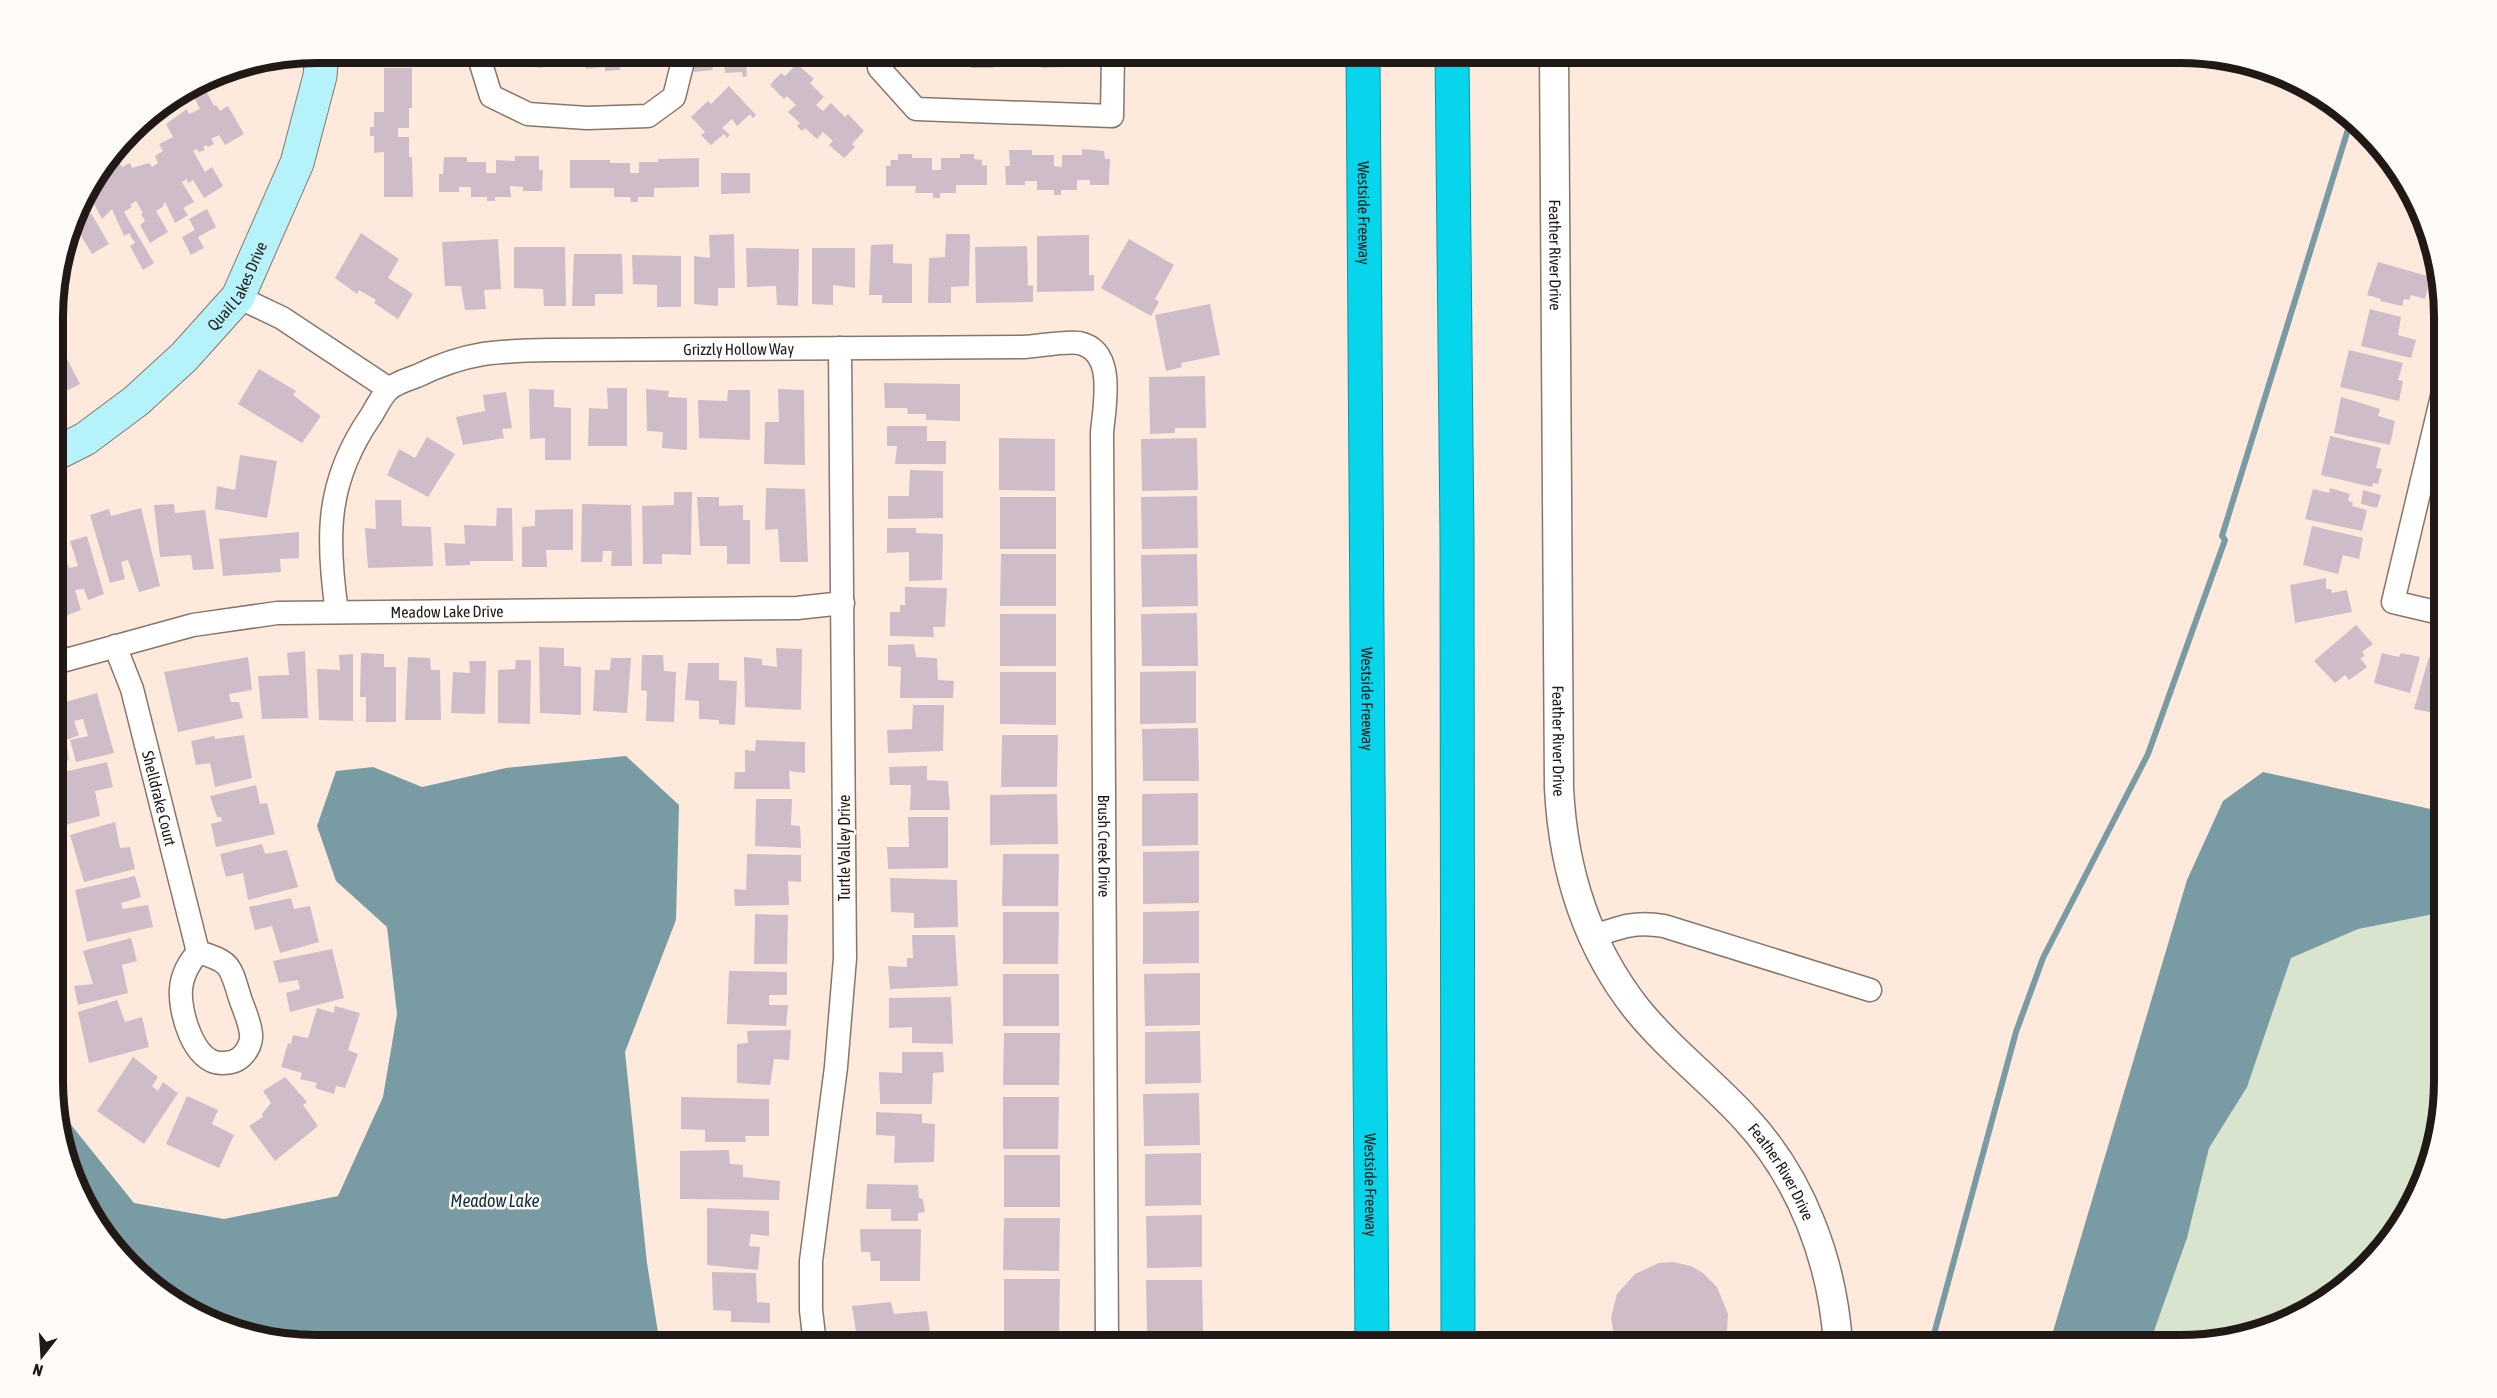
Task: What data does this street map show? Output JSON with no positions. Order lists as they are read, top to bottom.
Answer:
{
  "streets": {
    "highway": ["Westside Freeway"],
    "main road": ["Quail Lakes Drive"],
    "street": [
      "Feather River Drive",
      "Grizzly Hollow Way",
      "Meadow Lake Drive",
      "Shelldrake Court",
      "Brush Creek Drive",
      "Turtle Valley Drive"
    ]
  },
  "crossings": [
    ["Grizzly Hollow Way", "Brush Creek Drive"],
    ["Grizzly Hollow Way", "Turtle Valley Drive"],
    ["Meadow Lake Drive", "Shelldrake Court"],
    ["Meadow Lake Drive", "Turtle Valley Drive"]
  ],
  "water": ["Meadow Lake"],
  "north": "bottom"
}
